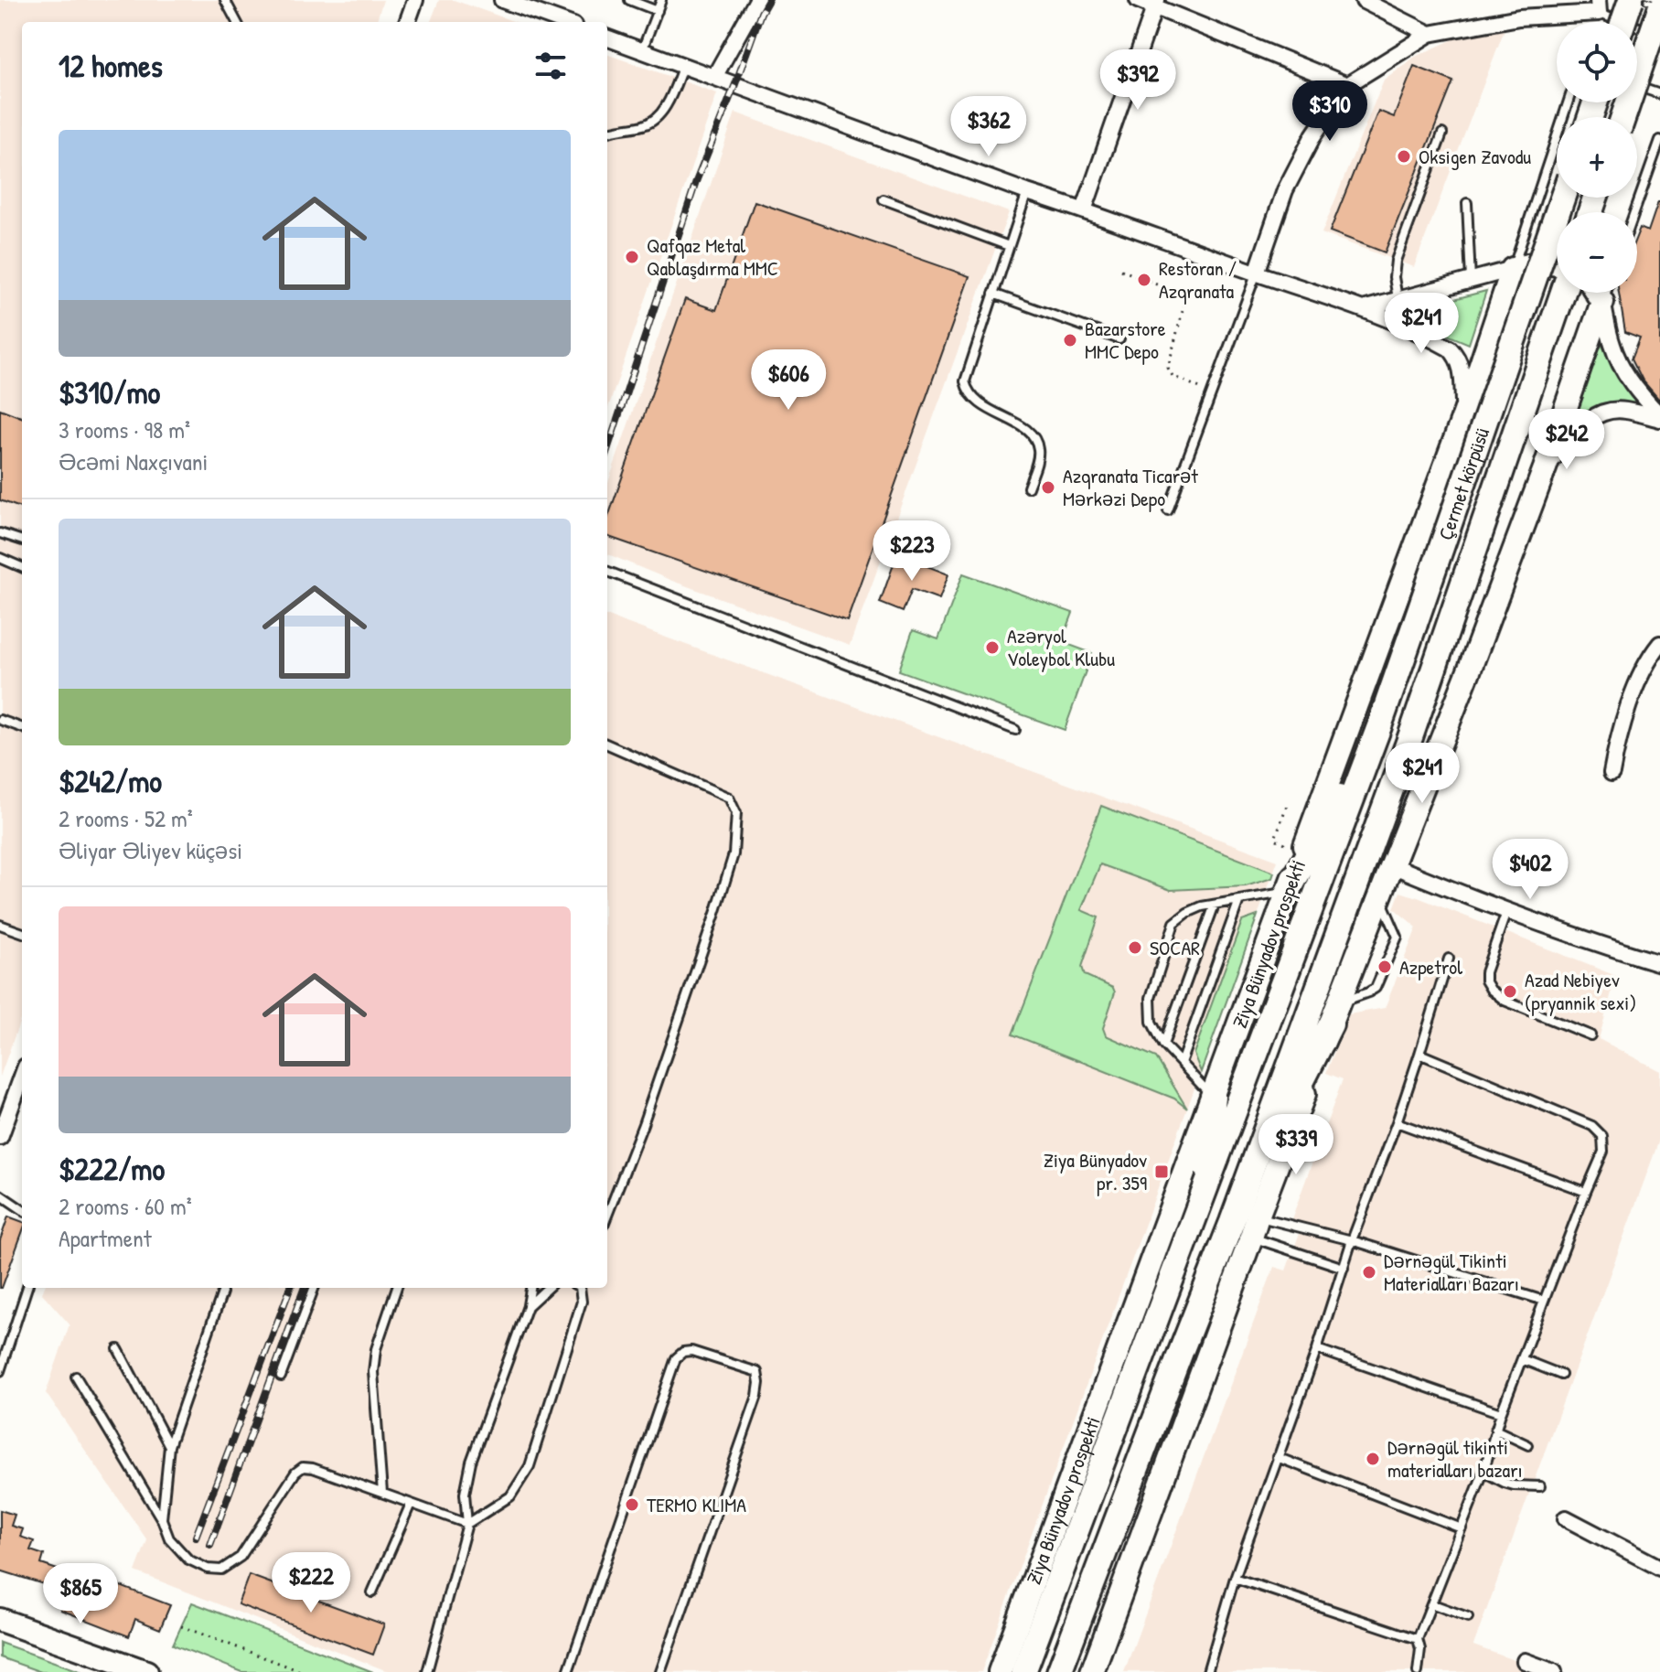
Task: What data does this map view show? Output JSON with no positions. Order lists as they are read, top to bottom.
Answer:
{
  "streets": {
    "main road": ["Çermet körpüsü", "Ziya Bünyadov prospekti"]
  },
  "crossings": [
    ["Çermet körpüsü", "Ziya Bünyadov prospekti"]
  ],
  "places": {
    "other": [
      "Oksigen Zavodu",
      "Qafqaz Metal Qablaşdırma MMC",
      "Restoran / Azqranata",
      "Bazarstore MMC Depo",
      "Azqranata Ticarət Mərkəzi Depo",
      "Azəryol Voleybol Klubu",
      "SOCAR",
      "Azpetrol",
      "Azad Nebiyev (pryannik sexi)",
      "Dərnəgül Tikinti Materialları Bazarı",
      "Dərnəgül tikinti materialları bazarı",
      "TERMO KLIMA"
    ],
    "transit": ["Ziya Bünyadov pr. 359"]
  },
  "page": {
    "map_buttons": ["+", "−"],
    "heading": "12 homes",
    "price": [
      "$392",
      "$310",
      "$362",
      "$241",
      "$606",
      "$242",
      "$223",
      "$241",
      "$402",
      "$339",
      "$222",
      "$865"
    ],
    "list": [
      {
        "name": "$310/mo",
        "note": "3 rooms · 98 m² · Əcəmi Naxçıvani"
      },
      {
        "name": "$242/mo",
        "note": "2 rooms · 52 m² · Əliyar Əliyev küçəsi"
      },
      {
        "name": "$222/mo",
        "note": "2 rooms · 60 m² · Apartment"
      }
    ]
  }
}
